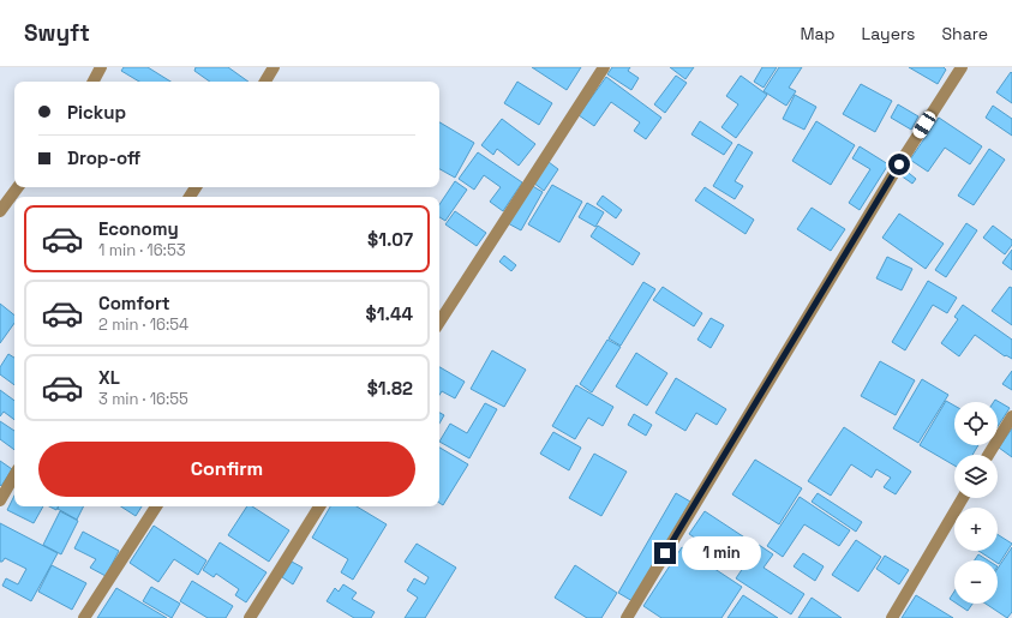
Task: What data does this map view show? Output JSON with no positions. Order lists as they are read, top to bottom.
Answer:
{
  "page": {
    "header": "Swyft",
    "nav": ["Map", "Layers", "Share"],
    "banner": ["Pickup", "Drop-off"],
    "list": [
      {
        "name": "Economy",
        "note": "1 min · 16:53",
        "value": "$1.07"
      },
      {
        "name": "Comfort",
        "note": "2 min · 16:54",
        "value": "$1.44"
      },
      {
        "name": "XL",
        "note": "3 min · 16:55",
        "value": "$1.82"
      }
    ],
    "map_buttons": ["+", "−"],
    "buttons": "Confirm",
    "bubble": "1 min"
  }
}
